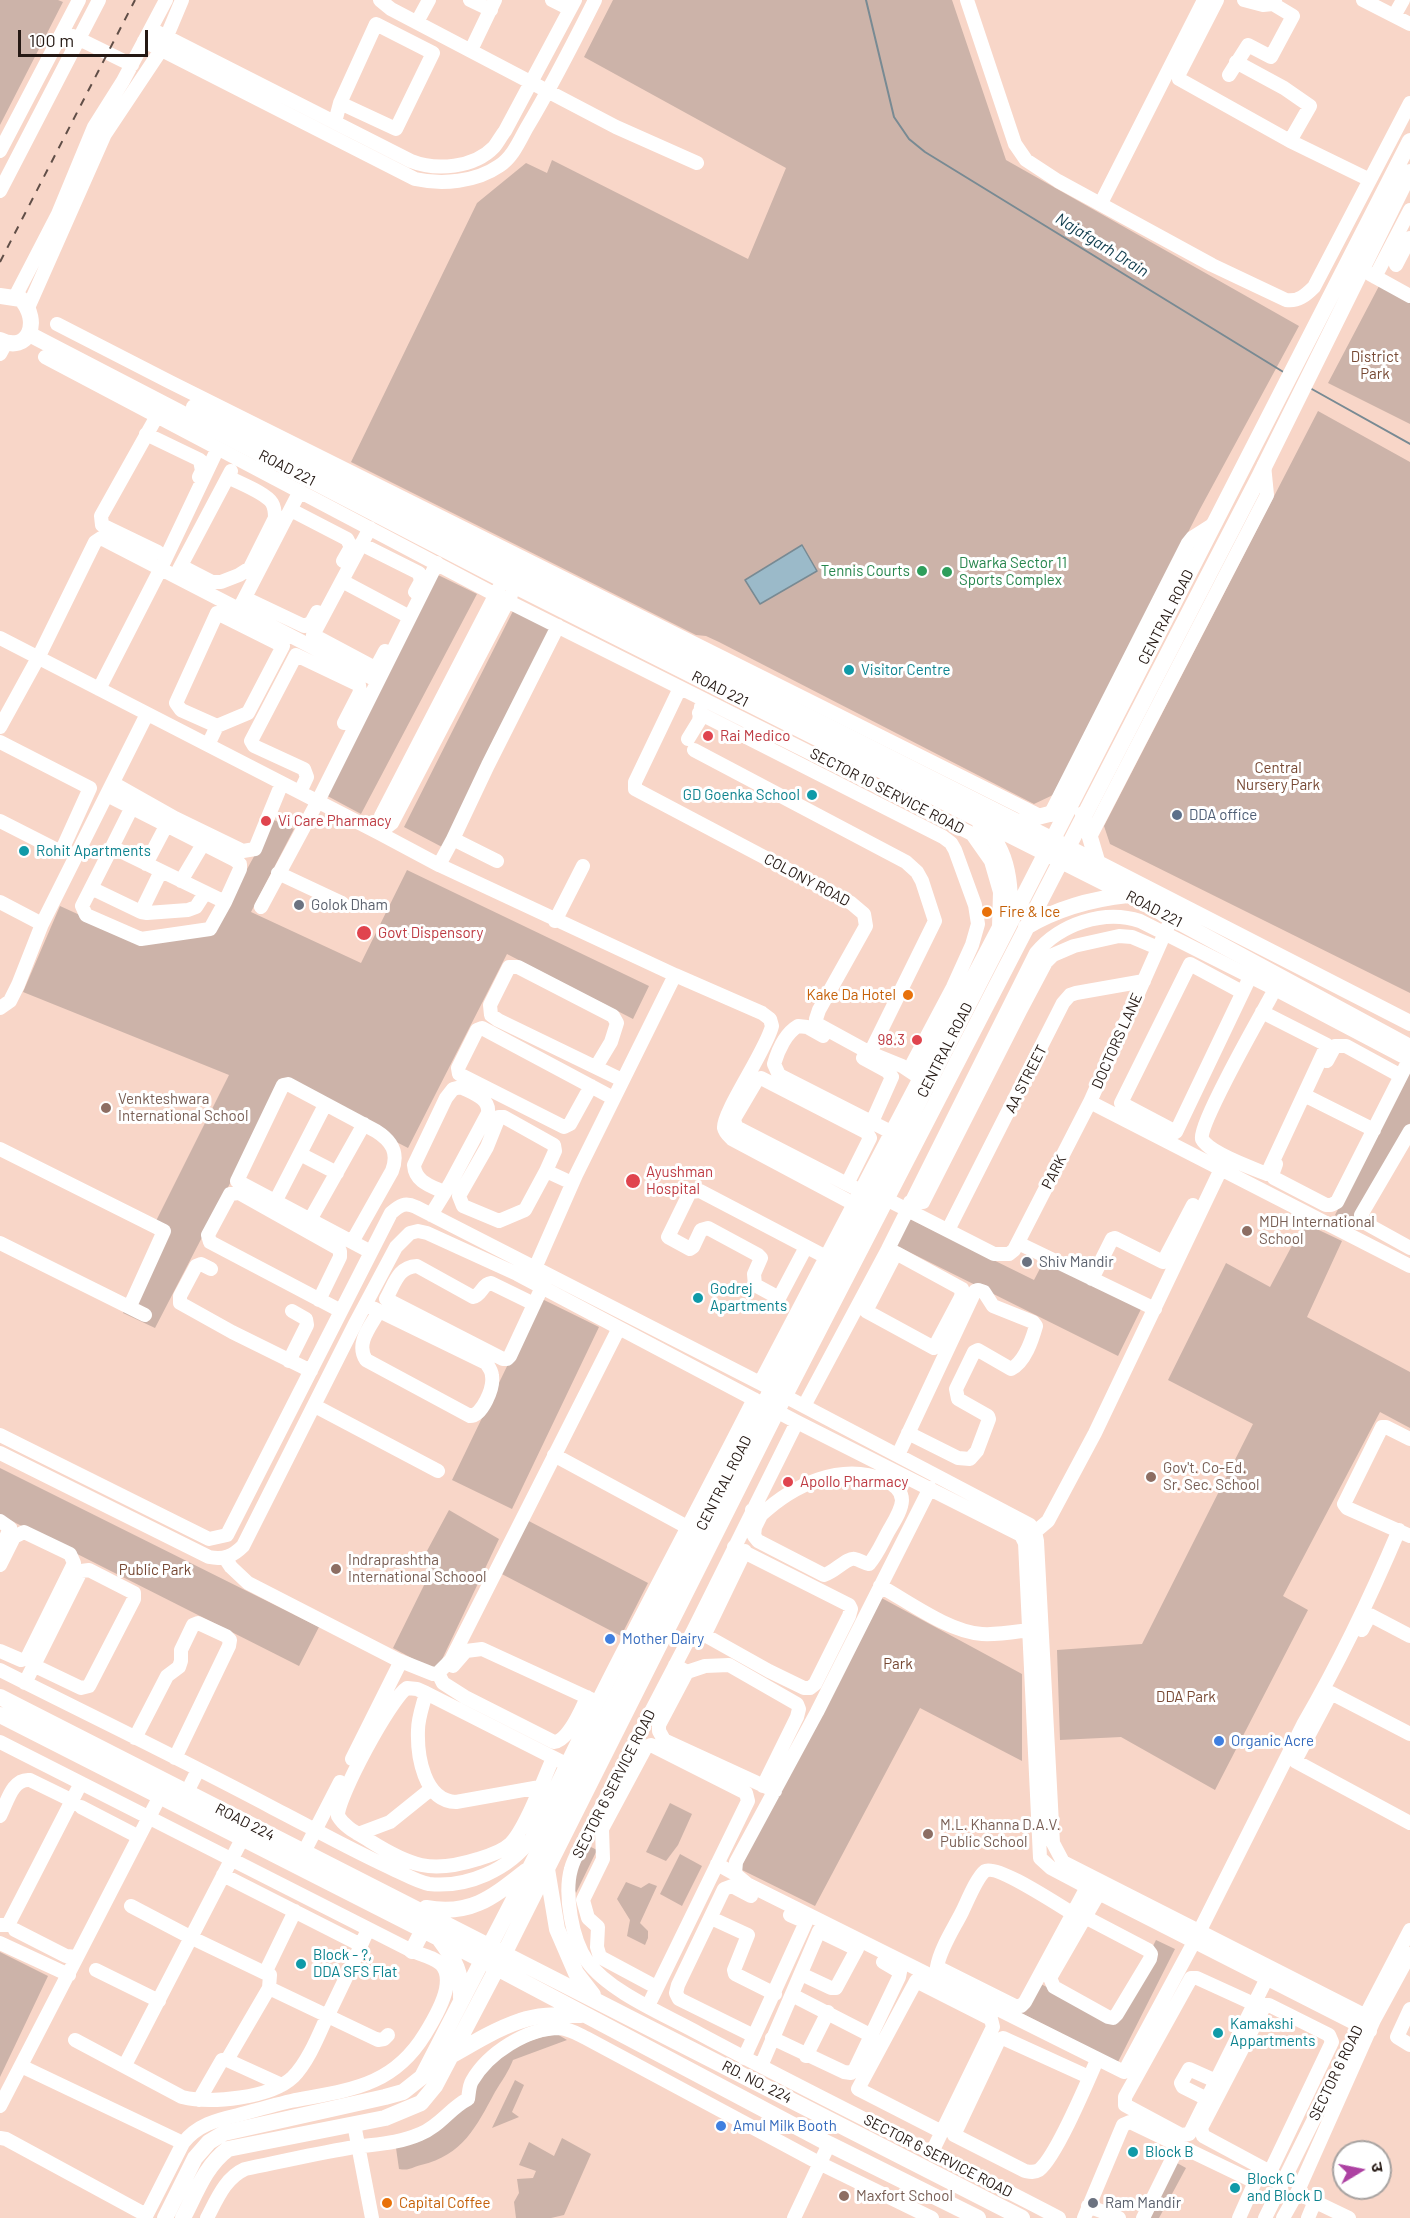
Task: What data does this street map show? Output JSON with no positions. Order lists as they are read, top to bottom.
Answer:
{
  "streets": {
    "main road": [
      "ROAD 221",
      "CENTRAL ROAD",
      "ROAD 224",
      "RD. NO. 224"
    ],
    "street": [
      "SECTOR 10 SERVICE ROAD",
      "COLONY ROAD",
      "DOCTORS LANE",
      "AA STREET",
      "PARK",
      "SECTOR 6 SERVICE ROAD",
      "SECTOR 6 ROAD"
    ]
  },
  "crossings": [
    ["ROAD 221", "CENTRAL ROAD"],
    ["ROAD 221", "SECTOR 10 SERVICE ROAD"],
    ["ROAD 221", "DOCTORS LANE"],
    ["CENTRAL ROAD", "SECTOR 10 SERVICE ROAD"],
    ["CENTRAL ROAD", "ROAD 224"],
    ["CENTRAL ROAD", "RD. NO. 224"],
    ["SECTOR 10 SERVICE ROAD", "COLONY ROAD"],
    ["DOCTORS LANE", "AA STREET"],
    ["DOCTORS LANE", "PARK"],
    ["ROAD 224", "RD. NO. 224"]
  ],
  "water": ["Najafgarh Drain"],
  "parks": [
    "District Park",
    "Central Nursery Park",
    "Public Park",
    "Park",
    "DDA Park"
  ],
  "places": [
    "Tennis Courts",
    "Dwarka Sector 11 Sports Complex",
    "Visitor Centre",
    "Rai Medico",
    "GD Goenka School",
    "DDA office",
    "Vi Care Pharmacy",
    "Rohit Apartments",
    "Golok Dham",
    "Fire & Ice",
    "Govt Dispensory",
    "Kake Da Hotel",
    "98.3",
    "Venkteshwara International School",
    "Ayushman Hospital",
    "MDH International School",
    "Shiv Mandir",
    "Godrej Apartments",
    "Gov't. Co-Ed. Sr. Sec. School",
    "Apollo Pharmacy",
    "Indraprashtha International Schoool",
    "Mother Dairy",
    "Organic Acre",
    "M.L. Khanna D.A.V. Public School",
    "Block - ?, DDA SFS Flat",
    "Kamakshi Appartments",
    "Amul Milk Booth",
    "Block B",
    "Block C and Block D",
    "Maxfort School",
    "Capital Coffee",
    "Ram Mandir"
  ],
  "scale_bar": "100 m",
  "north": "right"
}
